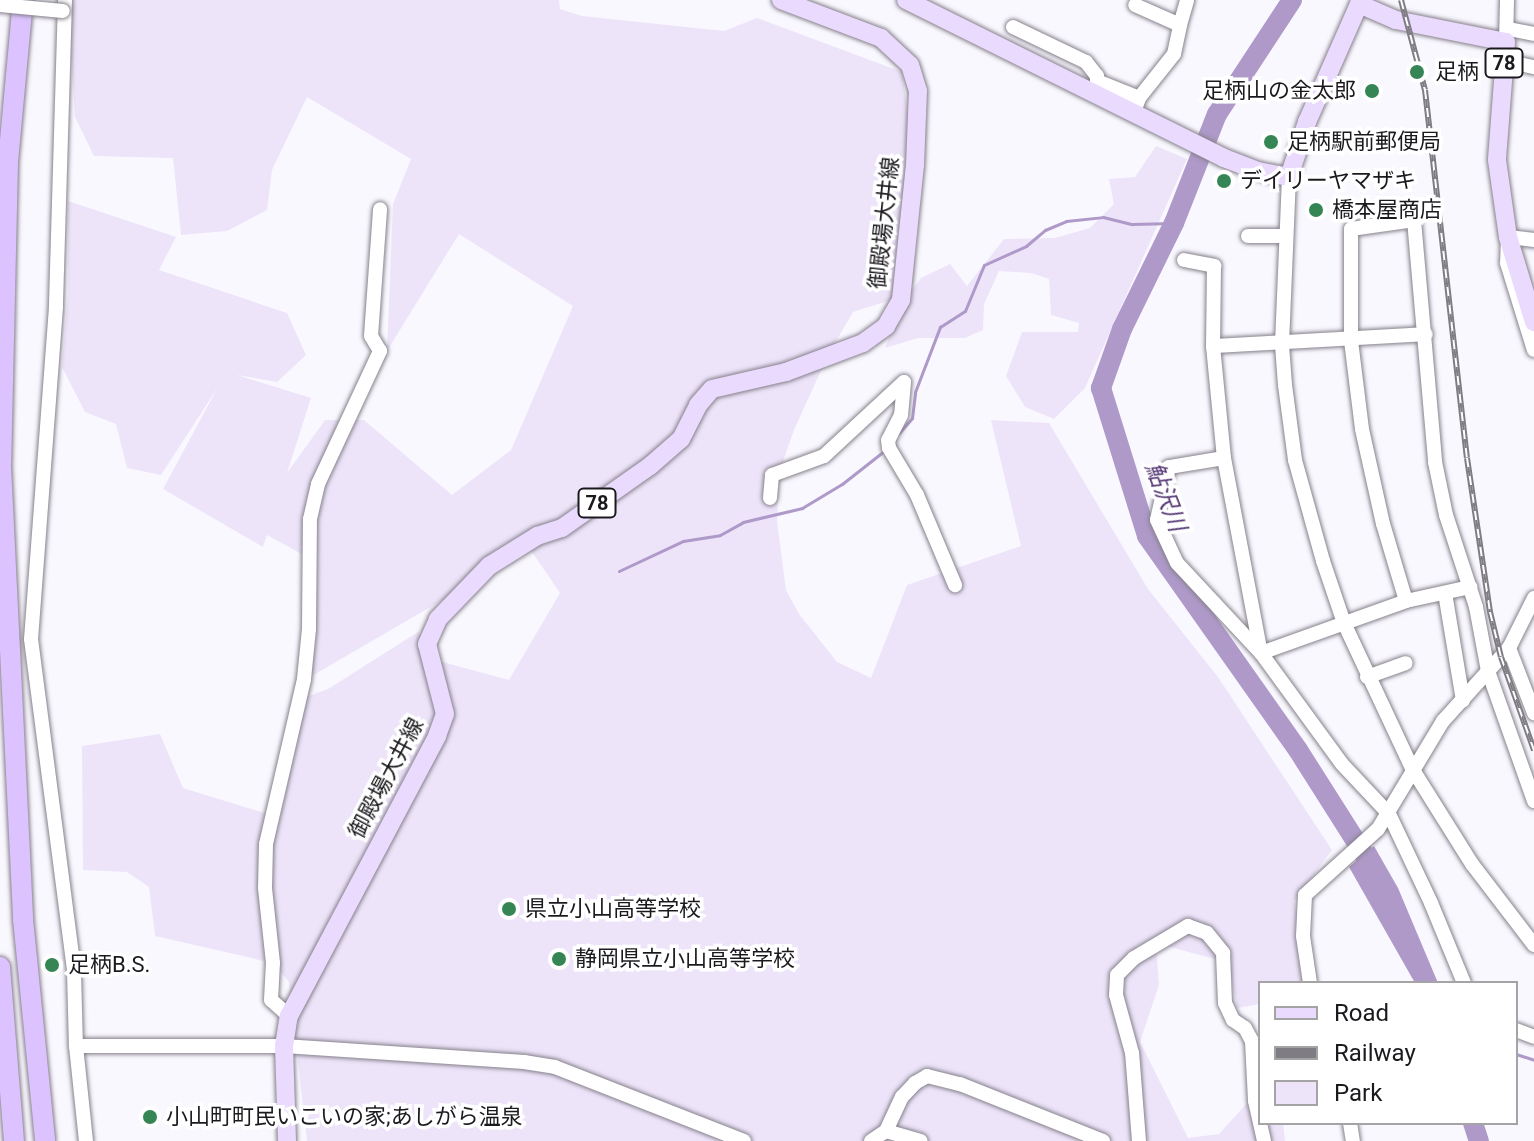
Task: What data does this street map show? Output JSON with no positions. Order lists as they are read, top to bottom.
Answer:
{
  "streets": {
    "main road": ["78", "御殿場大井線"]
  },
  "water": ["鮎沢川"],
  "places": [
    "足柄",
    "足柄山の金太郎",
    "足柄駅前郵便局",
    "デイリーヤマザキ",
    "橋本屋商店",
    "県立小山高等学校",
    "静岡県立小山高等学校",
    "足柄B.S.",
    "小山町町民いこいの家;あしがら温泉"
  ],
  "legend": ["Road", "Railway", "Park"]
}
